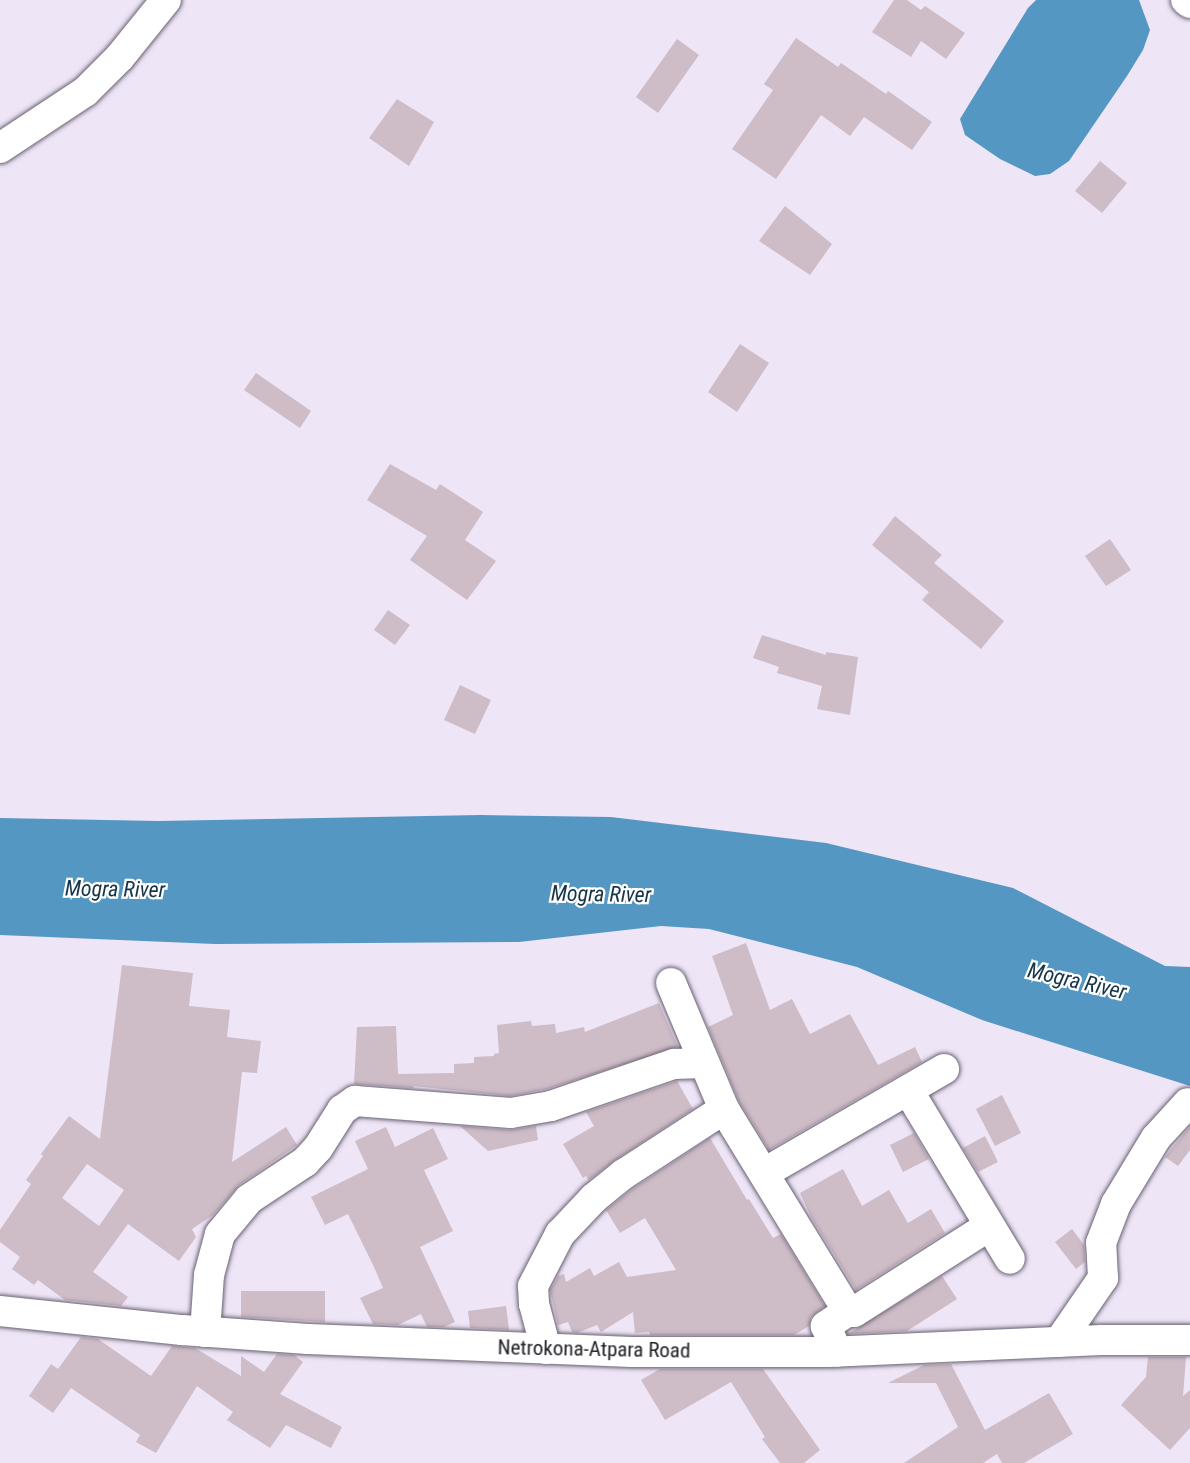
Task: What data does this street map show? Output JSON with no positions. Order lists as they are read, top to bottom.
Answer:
{
  "streets": {
    "street": ["Netrokona-Atpara Road"]
  },
  "water": ["Mogra River"]
}
